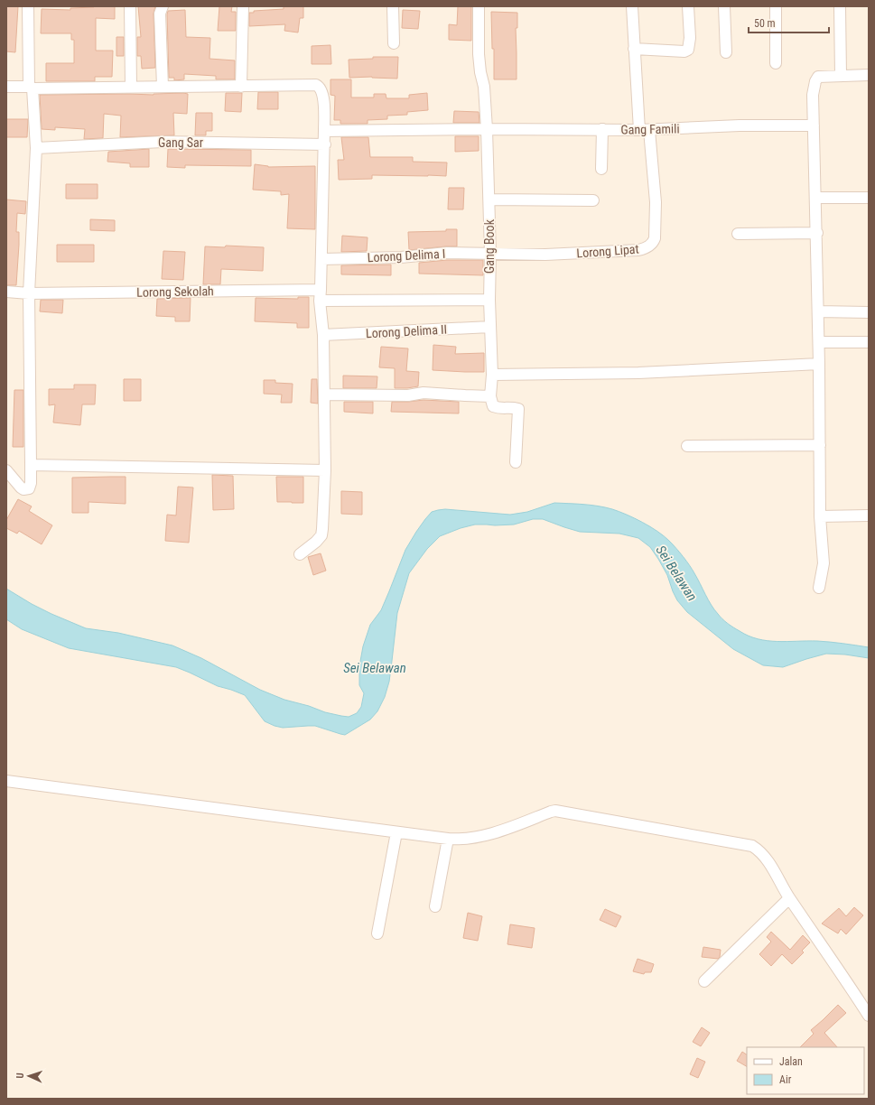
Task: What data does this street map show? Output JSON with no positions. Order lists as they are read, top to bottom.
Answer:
{
  "streets": {
    "street": [
      "Gang Famili",
      "Gang Sar",
      "Gang Book",
      "Lorong Lipat",
      "Lorong Delima I",
      "Lorong Sekolah",
      "Lorong Delima II"
    ]
  },
  "crossings": [
    ["Gang Famili", "Gang Book"],
    ["Gang Famili", "Lorong Lipat"],
    ["Gang Book", "Lorong Lipat"],
    ["Gang Book", "Lorong Delima I"],
    ["Gang Book", "Lorong Sekolah"],
    ["Gang Book", "Lorong Delima II"],
    ["Lorong Lipat", "Lorong Delima I"]
  ],
  "water": ["Sei Belawan"],
  "legend": ["Jalan", "Air"],
  "scale_bar": "50 m",
  "north": "left"
}
